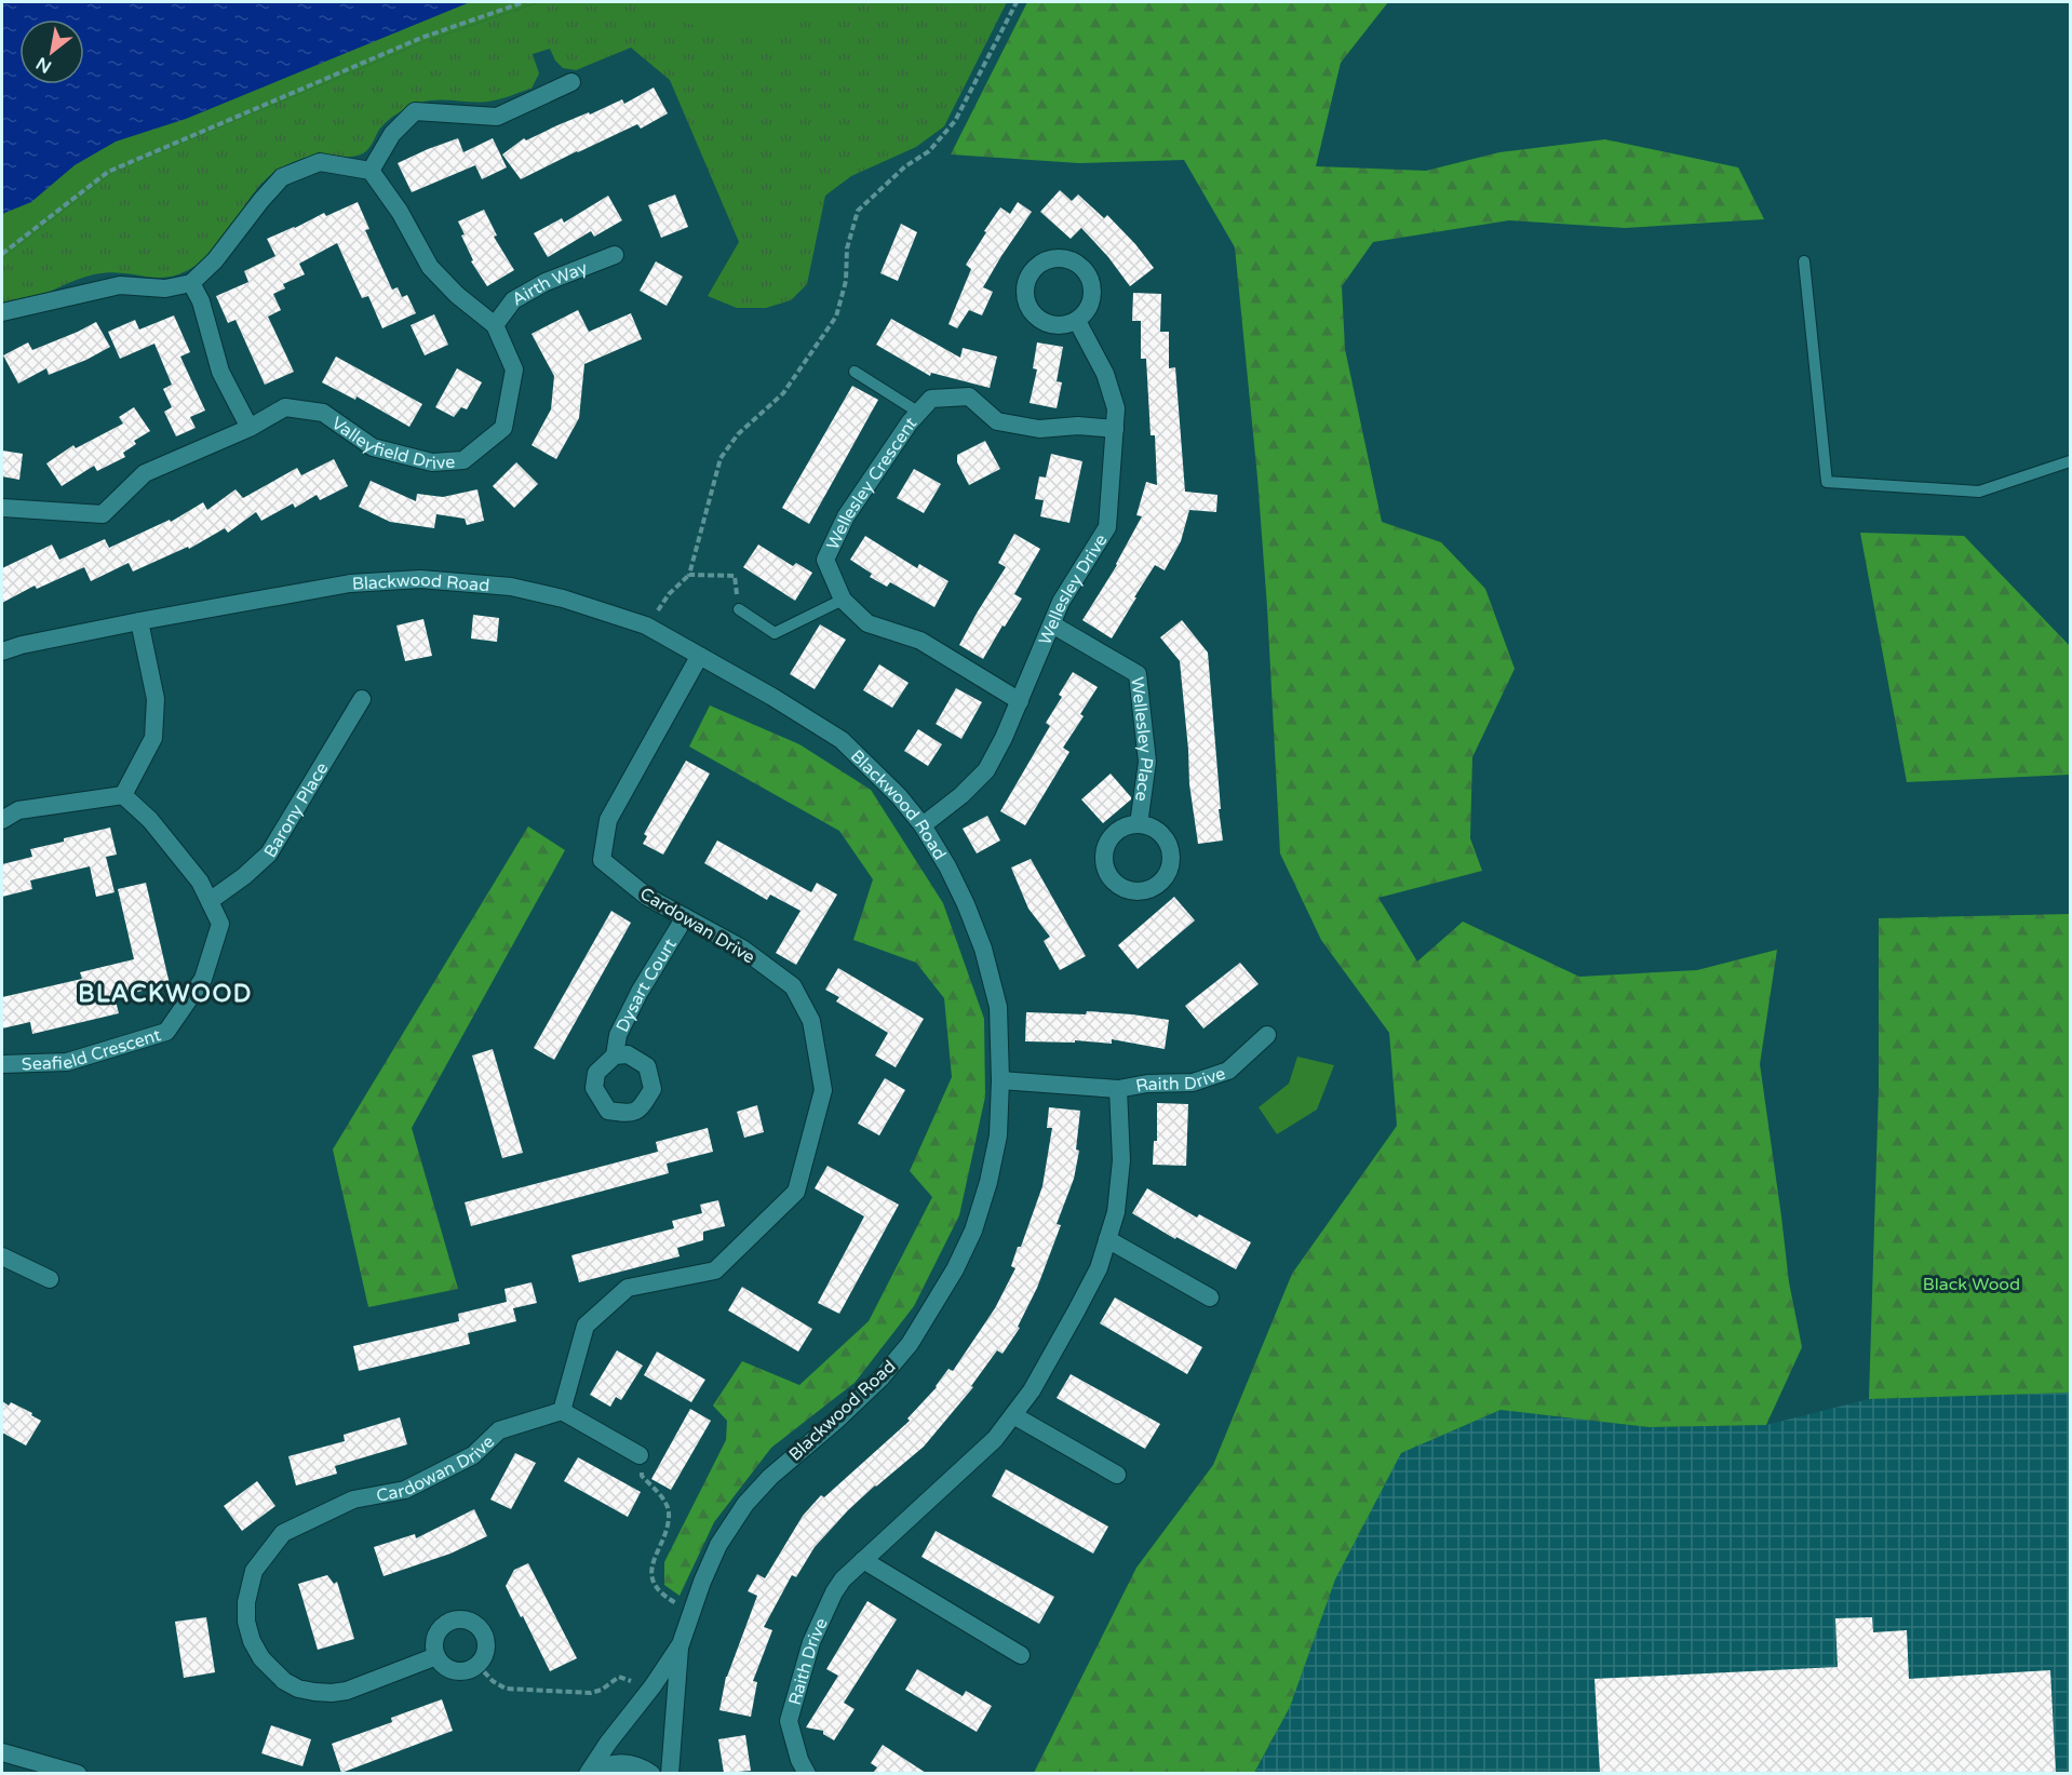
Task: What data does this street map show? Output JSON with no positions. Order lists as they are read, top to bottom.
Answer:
{
  "streets": {
    "street": [
      "Airth Way",
      "Valleyfield Drive",
      "Wellesley Crescent",
      "Blackwood Road",
      "Wellesley Drive",
      "Wellesley Place",
      "Barony Place",
      "Cardowan Drive",
      "Dysart Court",
      "Seafield Crescent",
      "Raith Drive"
    ]
  },
  "crossings": [
    ["Airth Way", "Valleyfield Drive"],
    ["Wellesley Crescent", "Wellesley Drive"],
    ["Blackwood Road", "Wellesley Drive"],
    ["Blackwood Road", "Cardowan Drive"],
    ["Blackwood Road", "Raith Drive"],
    ["Wellesley Drive", "Wellesley Place"],
    ["Barony Place", "Seafield Crescent"],
    ["Cardowan Drive", "Dysart Court"]
  ],
  "districts": ["BLACKWOOD"],
  "parks": ["Black Wood"],
  "north": "bottom left"
}
